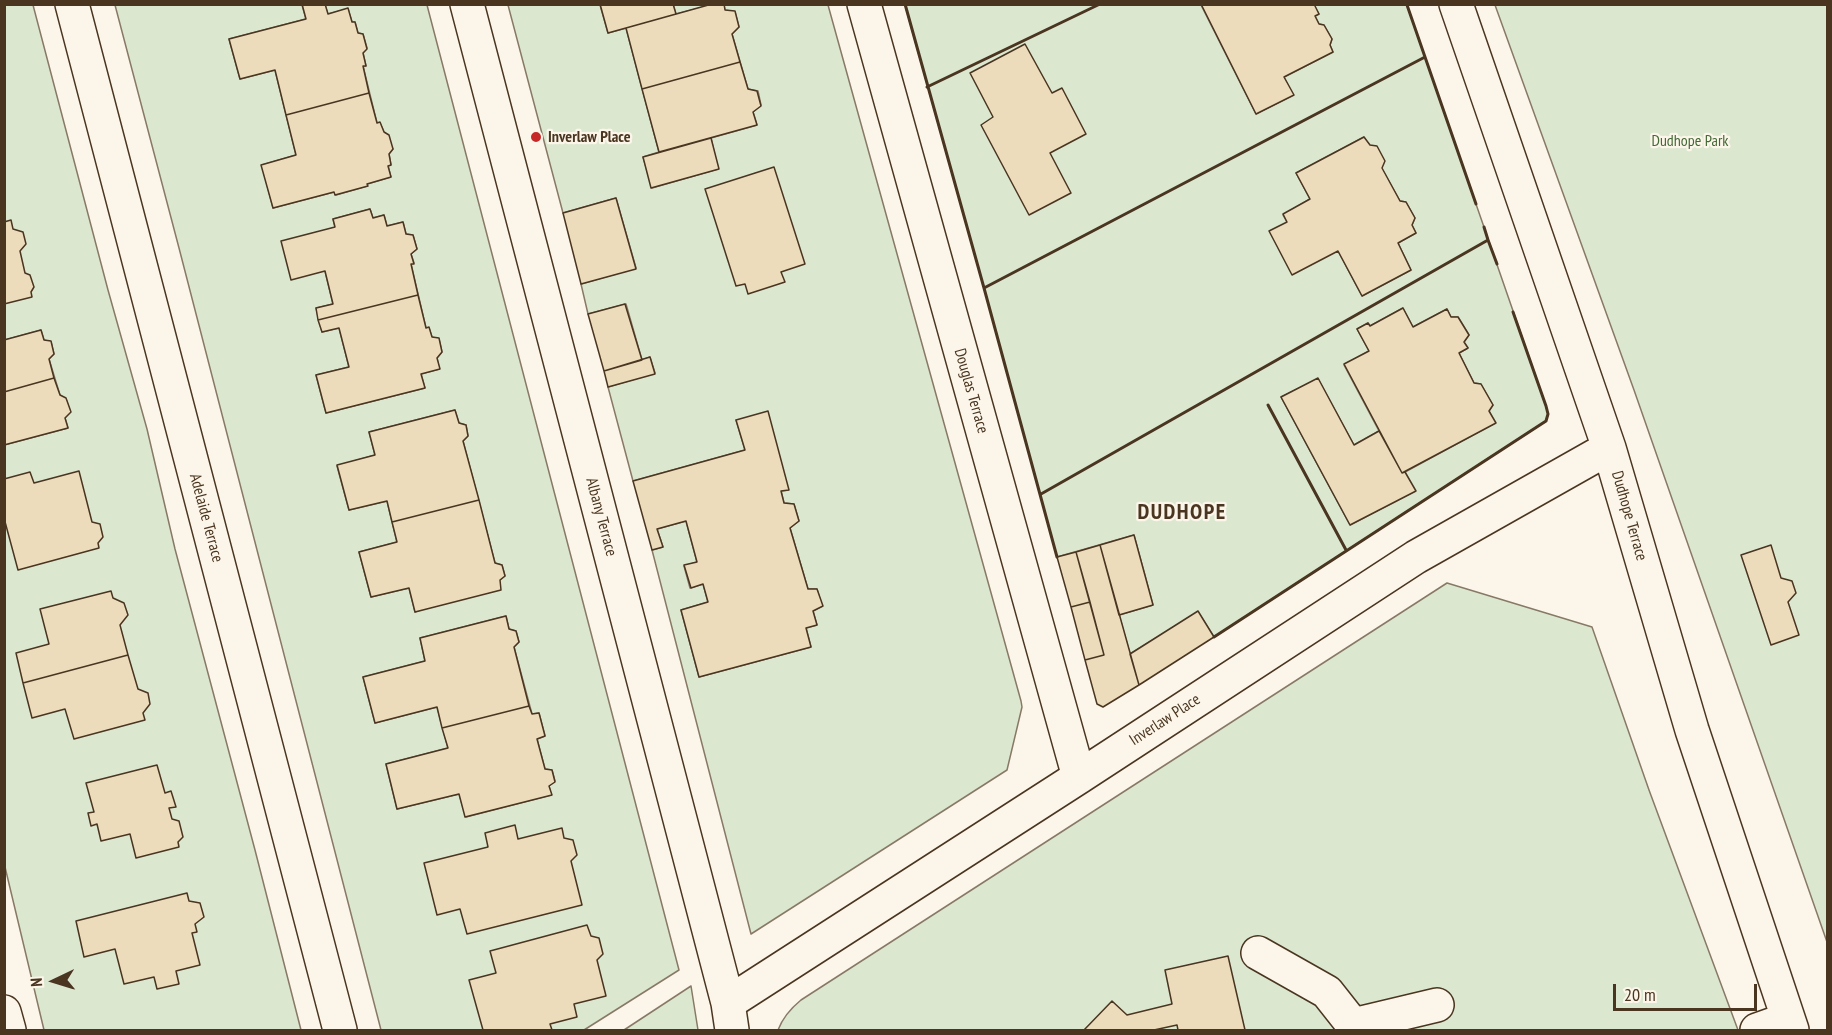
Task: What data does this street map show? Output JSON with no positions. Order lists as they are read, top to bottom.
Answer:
{
  "streets": {
    "street": [
      "Douglas Terrace",
      "Dudhope Terrace",
      "Albany Terrace",
      "Adelaide Terrace",
      "Inverlaw Place"
    ]
  },
  "crossings": [
    ["Douglas Terrace", "Inverlaw Place"],
    ["Dudhope Terrace", "Inverlaw Place"],
    ["Albany Terrace", "Inverlaw Place"]
  ],
  "districts": ["DUDHOPE"],
  "parks": ["Dudhope Park"],
  "places": ["Inverlaw Place"],
  "scale_bar": "20 m",
  "north": "left"
}
